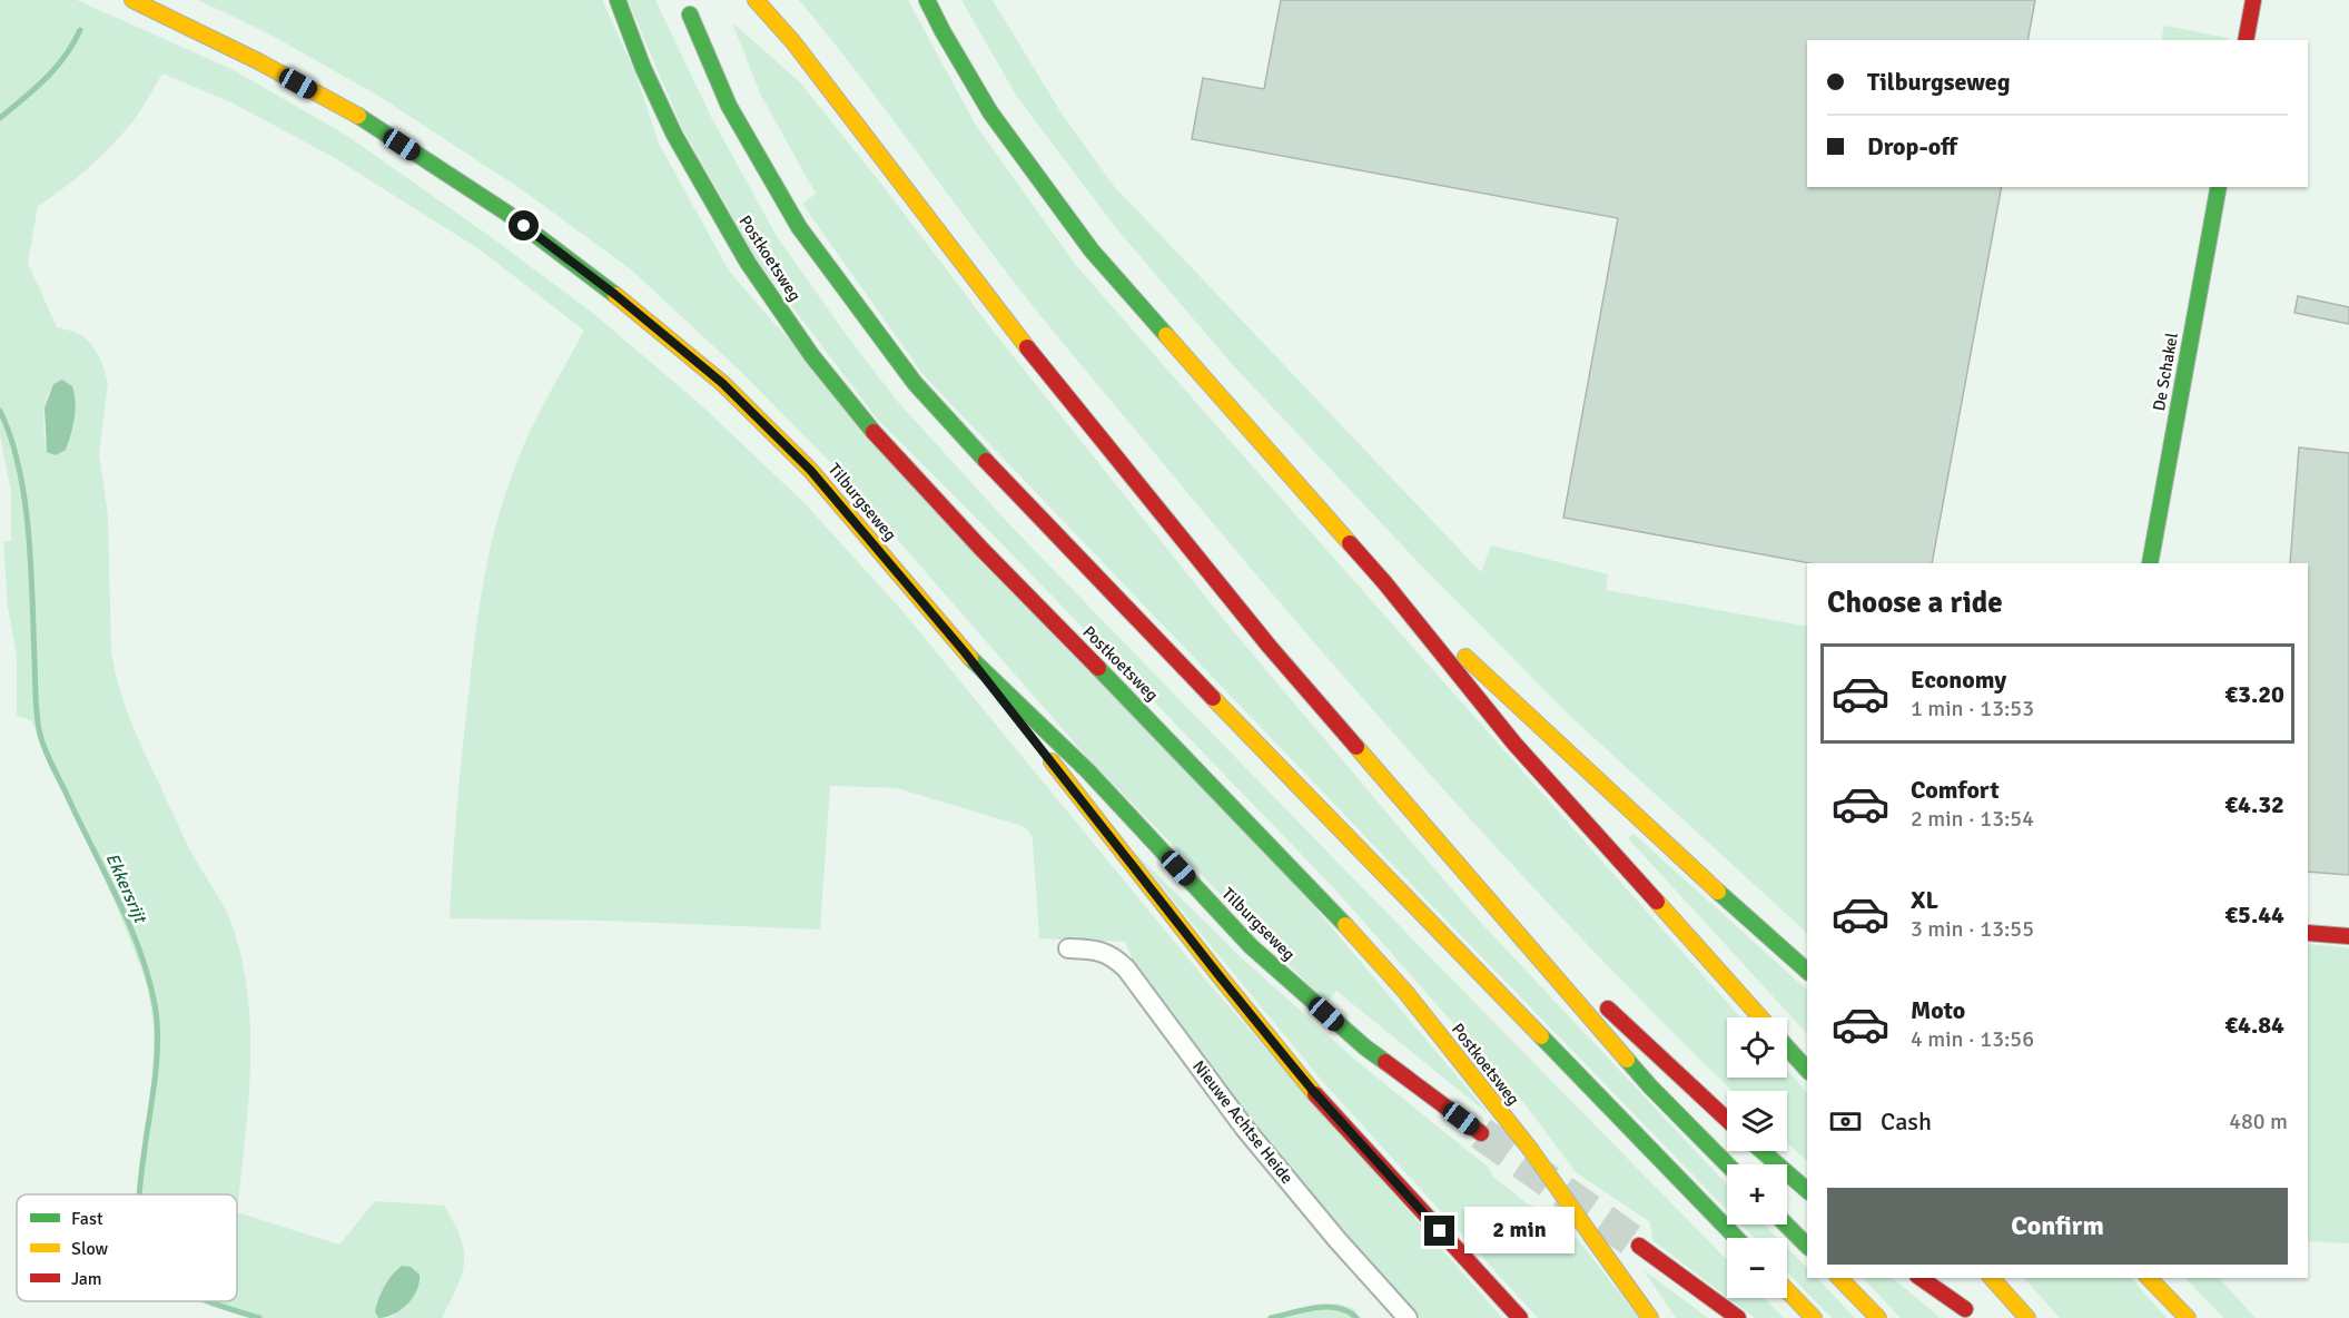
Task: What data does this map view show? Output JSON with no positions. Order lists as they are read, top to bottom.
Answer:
{
  "streets": {
    "main road": ["Postkoetsweg", "De Schakel", "Tilburgseweg"],
    "street": ["Nieuwe Achtse Heide"]
  },
  "water": ["Ekkersrijt"],
  "legend": ["Fast", "Slow", "Jam"],
  "page": {
    "banner": ["Tilburgseweg", "Drop-off"],
    "heading": "Choose a ride",
    "list": [
      {
        "name": "Economy",
        "note": "1 min · 13:53",
        "value": "€3.20"
      },
      {
        "name": "Comfort",
        "note": "2 min · 13:54",
        "value": "€4.32"
      },
      {
        "name": "XL",
        "note": "3 min · 13:55",
        "value": "€5.44"
      },
      {
        "name": "Moto",
        "note": "4 min · 13:56",
        "value": "€4.84"
      }
    ],
    "map_buttons": ["+", "−"],
    "pay": ["Cash", "480 m"],
    "buttons": "Confirm",
    "bubble": "2 min"
  }
}
